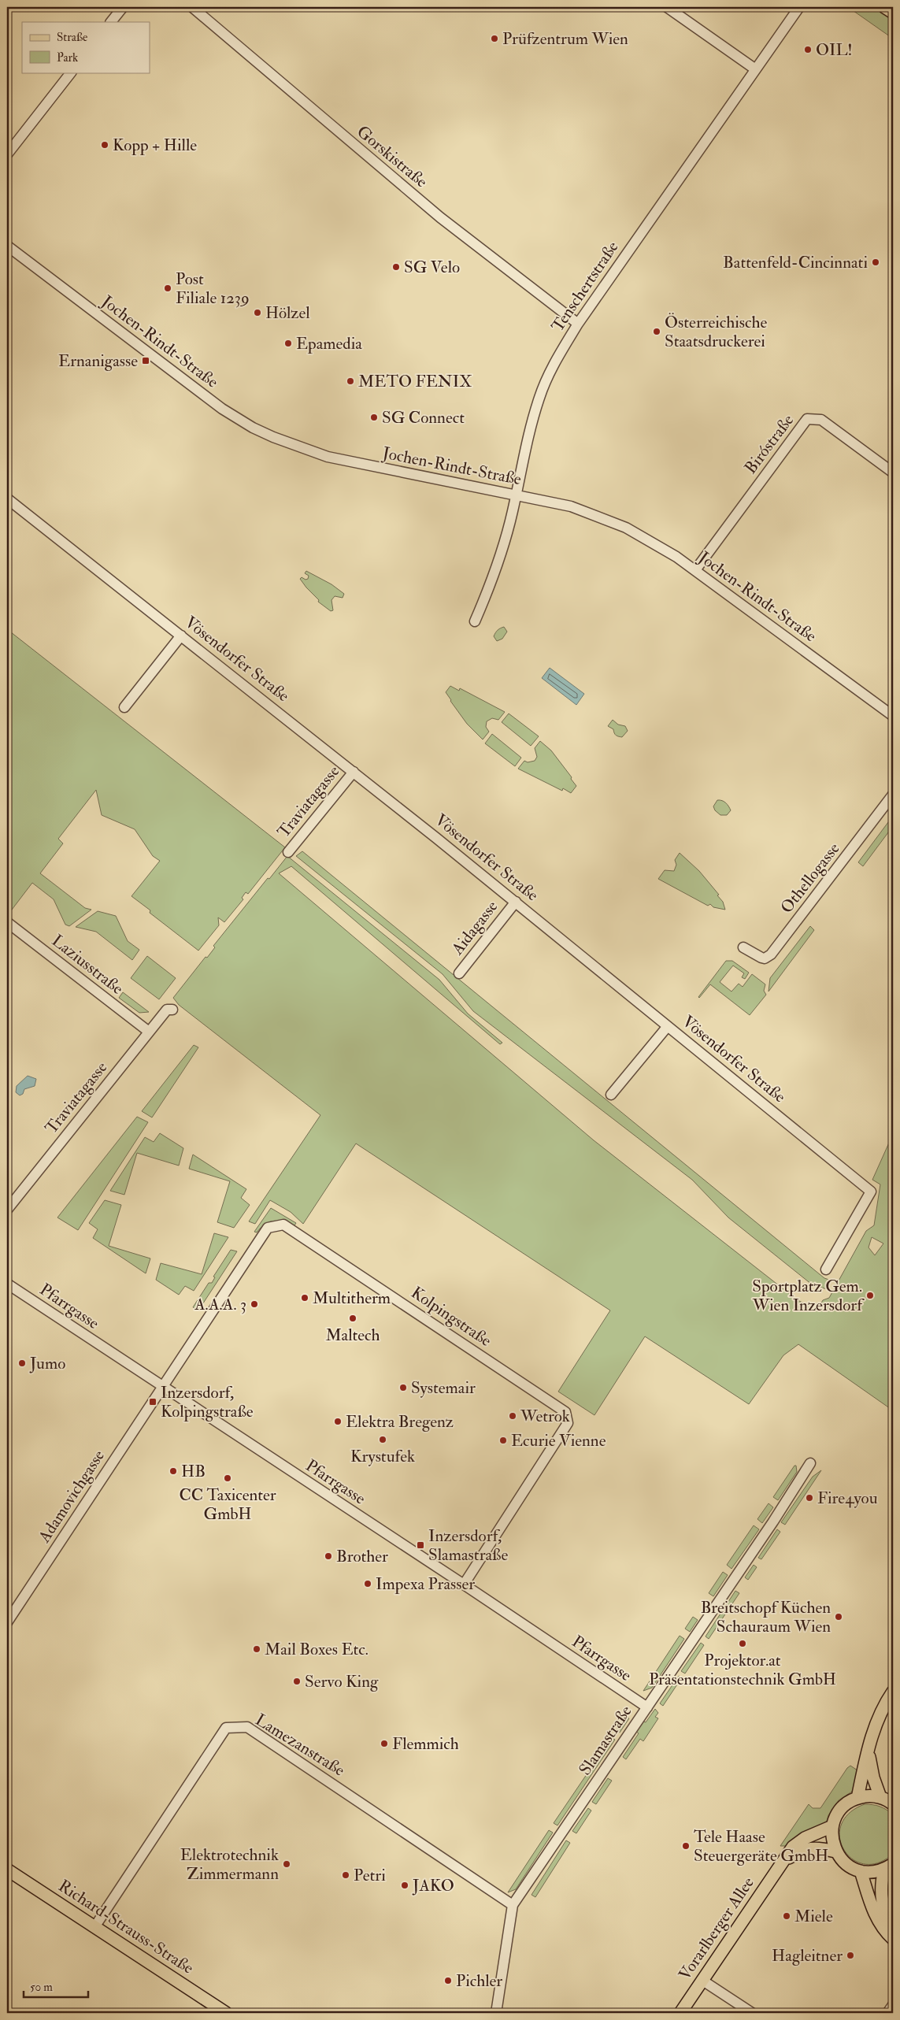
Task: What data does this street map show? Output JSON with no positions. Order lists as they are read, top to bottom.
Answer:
{
  "streets": {
    "main road": ["Richard-Strauss-Straße", "Vorarlberger Allee"],
    "street": [
      "Gorskistraße",
      "Tenschertstraße",
      "Jochen-Rindt-Straße",
      "Biróstraße",
      "Vösendorfer Straße",
      "Traviatagasse",
      "Othellogasse",
      "Aidagasse",
      "Laziusstraße",
      "Pfarrgasse",
      "Kolpingstraße",
      "Adamovichgasse",
      "Slamastraße",
      "Lamezanstraße"
    ]
  },
  "crossings": [
    ["Gorskistraße", "Tenschertstraße"],
    ["Tenschertstraße", "Jochen-Rindt-Straße"],
    ["Jochen-Rindt-Straße", "Biróstraße"],
    ["Vösendorfer Straße", "Traviatagasse"],
    ["Vösendorfer Straße", "Aidagasse"],
    ["Traviatagasse", "Laziusstraße"],
    ["Pfarrgasse", "Kolpingstraße"],
    ["Pfarrgasse", "Adamovichgasse"],
    ["Pfarrgasse", "Slamastraße"],
    ["Kolpingstraße", "Adamovichgasse"],
    ["Slamastraße", "Lamezanstraße"],
    ["Lamezanstraße", "Richard-Strauss-Straße"]
  ],
  "places": {
    "other": [
      "Prüfzentrum Wien",
      "OIL!",
      "Kopp + Hille",
      "Battenfeld-Cincinnati",
      "SG Velo",
      "Post Filiale 1239",
      "Hölzel",
      "Österreichische Staatsdruckerei",
      "Epamedia",
      "METO FENIX",
      "SG Connect",
      "Sportplatz Gem. Wien Inzersdorf",
      "Multitherm",
      "A.A.A. 3",
      "Maltech",
      "Jumo",
      "Systemair",
      "Wetrok",
      "Elektra Bregenz",
      "Krystufek",
      "Ecurie Vienne",
      "HB",
      "CC Taxicenter GmbH",
      "Fire4you",
      "Brother",
      "Impexa Prasser",
      "Breitschopf Küchen Schauraum Wien",
      "Projektor.at Präsentationstechnik GmbH",
      "Mail Boxes Etc.",
      "Servo King",
      "Flemmich",
      "Tele Haase Steuergeräte GmbH",
      "Elektrotechnik Zimmermann",
      "Petri",
      "JAKO",
      "Miele",
      "Hagleitner",
      "Pichler"
    ],
    "transit": ["Ernanigasse", "Inzersdorf, Kolpingstraße", "Inzersdorf, Slamastraße"]
  },
  "legend": ["Straße", "Park"],
  "scale_bar": "50 m"
}
